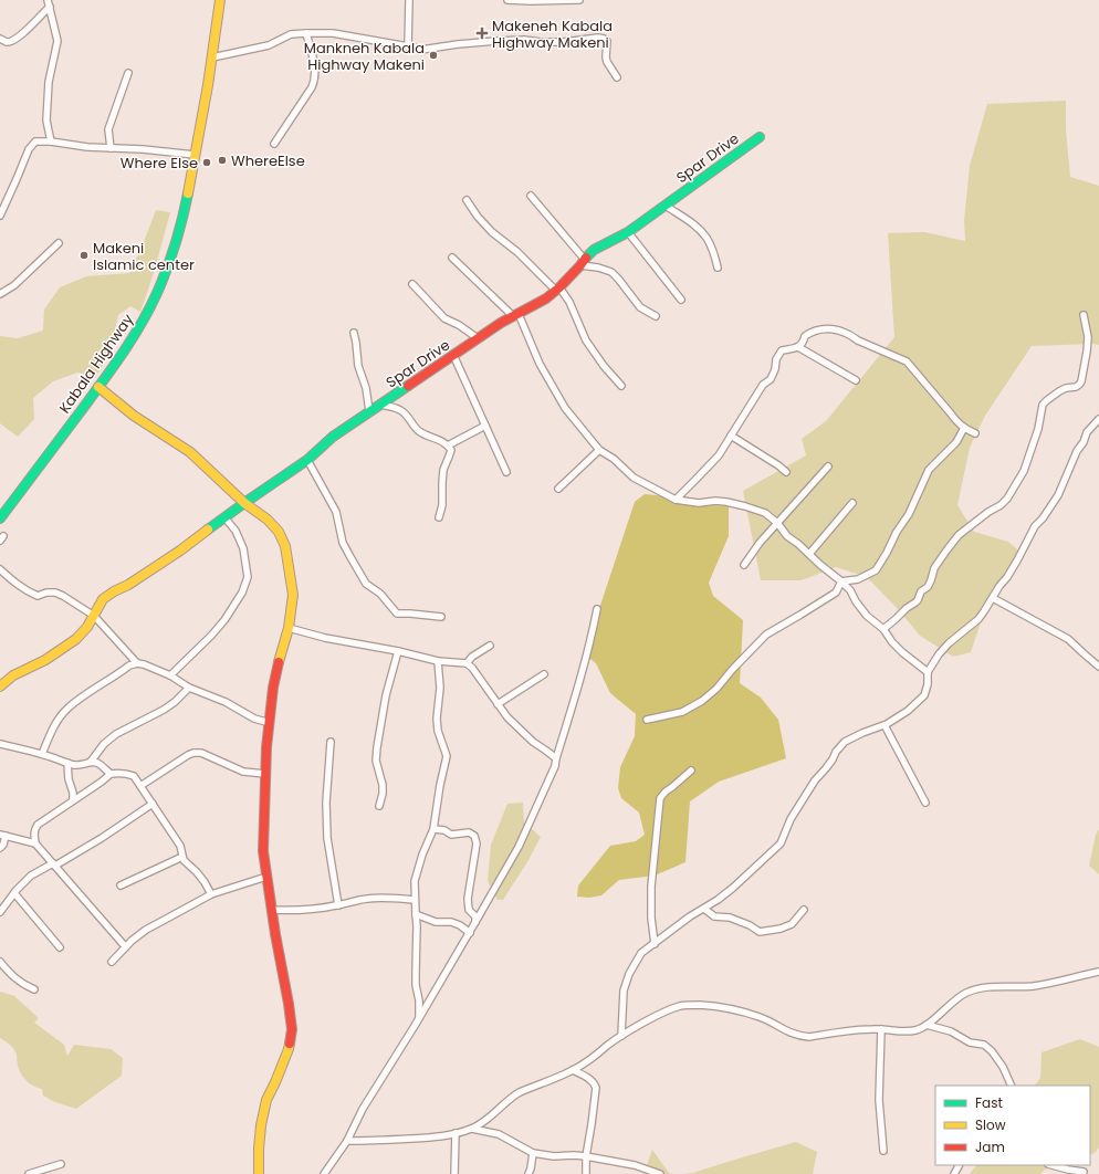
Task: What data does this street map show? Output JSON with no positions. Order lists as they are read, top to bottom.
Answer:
{
  "streets": {
    "street": ["Spar Drive", "Kabala Highway"]
  },
  "places": {
    "health": ["Makeneh Kabala Highway Makeni"],
    "other": [
      "Mankneh Kabala Highway Makeni",
      "WhereElse",
      "Where Else",
      "Makeni Islamic center"
    ]
  },
  "legend": ["Fast", "Slow", "Jam"]
}
